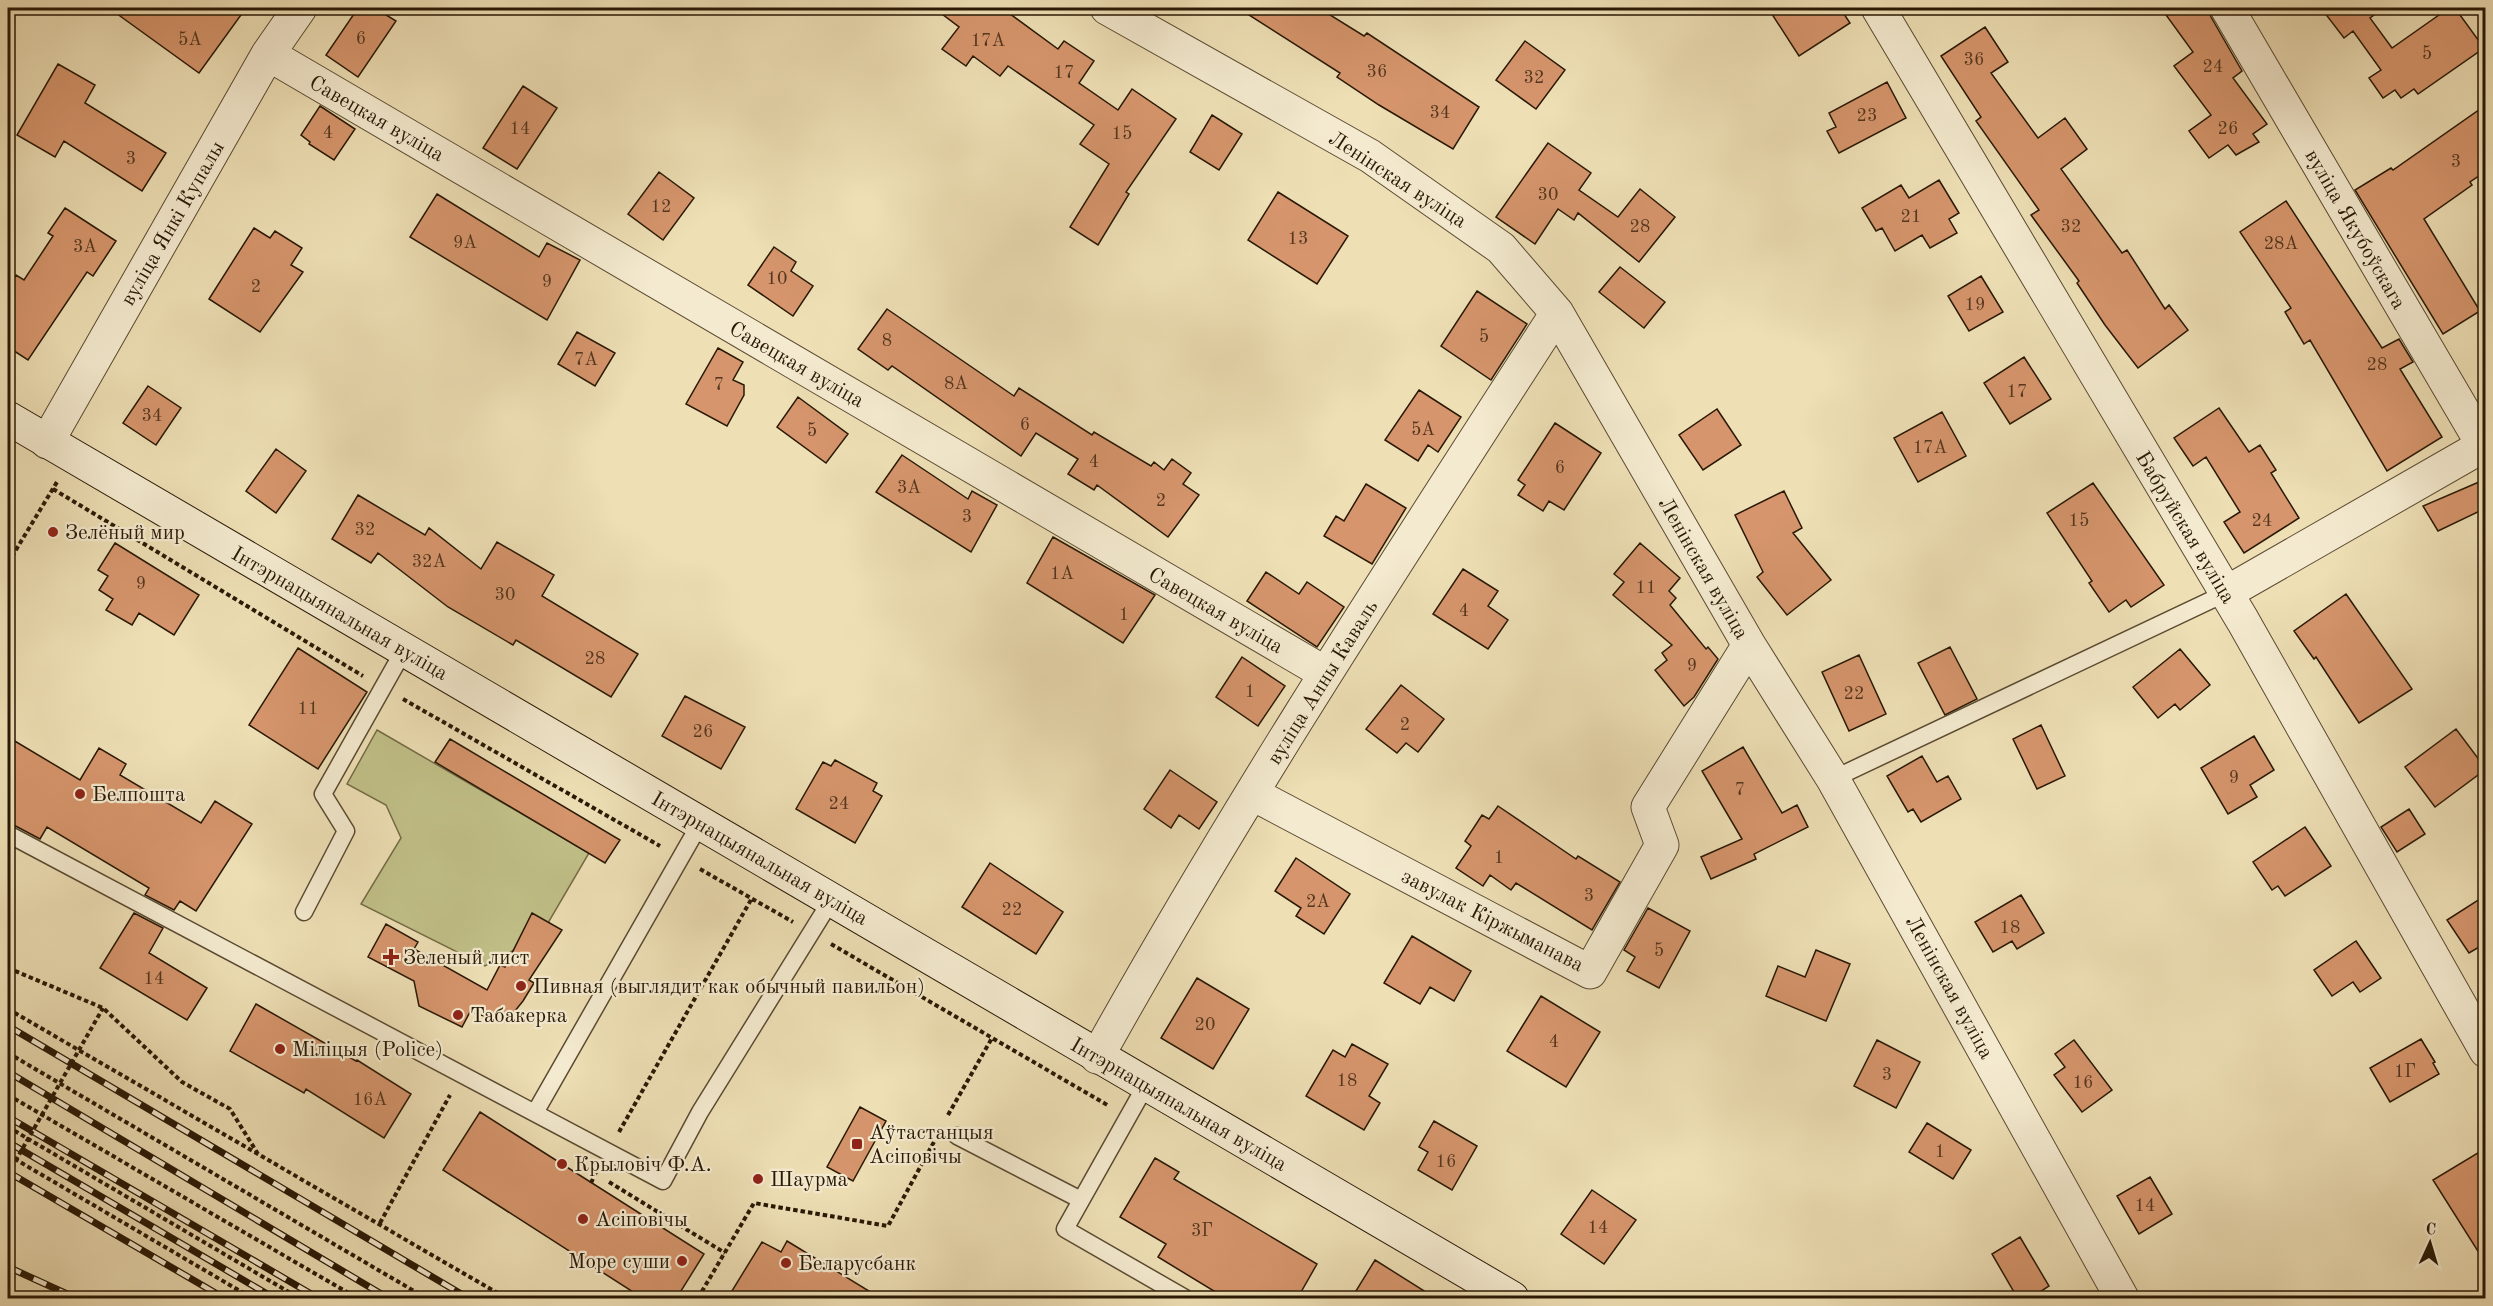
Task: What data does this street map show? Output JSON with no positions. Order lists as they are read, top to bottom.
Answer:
{
  "streets": {
    "street": [
      "Савецкая вуліца",
      "Ленінская вуліца",
      "вуліца Янкі Купалы",
      "вуліца Якубоўскага",
      "Бабруйская вуліца",
      "Інтэрнацыянальная вуліца",
      "вуліца Анны Каваль",
      "завулак Кіржыманава"
    ]
  },
  "crossings": [
    ["Савецкая вуліца", "вуліца Янкі Купалы"],
    ["Савецкая вуліца", "вуліца Анны Каваль"],
    ["Ленінская вуліца", "вуліца Анны Каваль"],
    ["Ленінская вуліца", "завулак Кіржыманава"],
    ["вуліца Янкі Купалы", "Інтэрнацыянальная вуліца"],
    ["Інтэрнацыянальная вуліца", "вуліца Анны Каваль"],
    ["вуліца Анны Каваль", "завулак Кіржыманава"]
  ],
  "places": {
    "other": [
      "Зелёный мир",
      "Белпошта",
      "Пивная (выглядит как обычный павильон)",
      "Табакерка",
      "Міліцыя (Police)",
      "Крыловіч Ф.А.",
      "Шаурма",
      "Асіповічы",
      "Море суши",
      "Беларусбанк"
    ],
    "health": ["Зеленый лист"],
    "transit": ["Аўтастанцыя Асіповічы"]
  },
  "house_numbers": [
    "6",
    "5А",
    "17А",
    "5",
    "36",
    "24",
    "36",
    "17",
    "32",
    "34",
    "23",
    "14",
    "26",
    "4",
    "15",
    "3",
    "3",
    "30",
    "12",
    "21",
    "28",
    "32",
    "13",
    "9А",
    "28А",
    "3А",
    "10",
    "9",
    "2",
    "19",
    "5",
    "8",
    "7А",
    "28",
    "8А",
    "7",
    "17",
    "34",
    "6",
    "5А",
    "5",
    "17А",
    "4",
    "6",
    "3А",
    "2",
    "3",
    "15",
    "24",
    "32",
    "32А",
    "1А",
    "9",
    "11",
    "30",
    "4",
    "1",
    "28",
    "9",
    "1",
    "22",
    "11",
    "2",
    "26",
    "9",
    "7",
    "24",
    "1",
    "3",
    "2А",
    "22",
    "18",
    "5",
    "14",
    "20",
    "4",
    "1Г",
    "3",
    "18",
    "16",
    "16А",
    "1",
    "16",
    "14",
    "14",
    "3Г"
  ],
  "north": "top"
}
